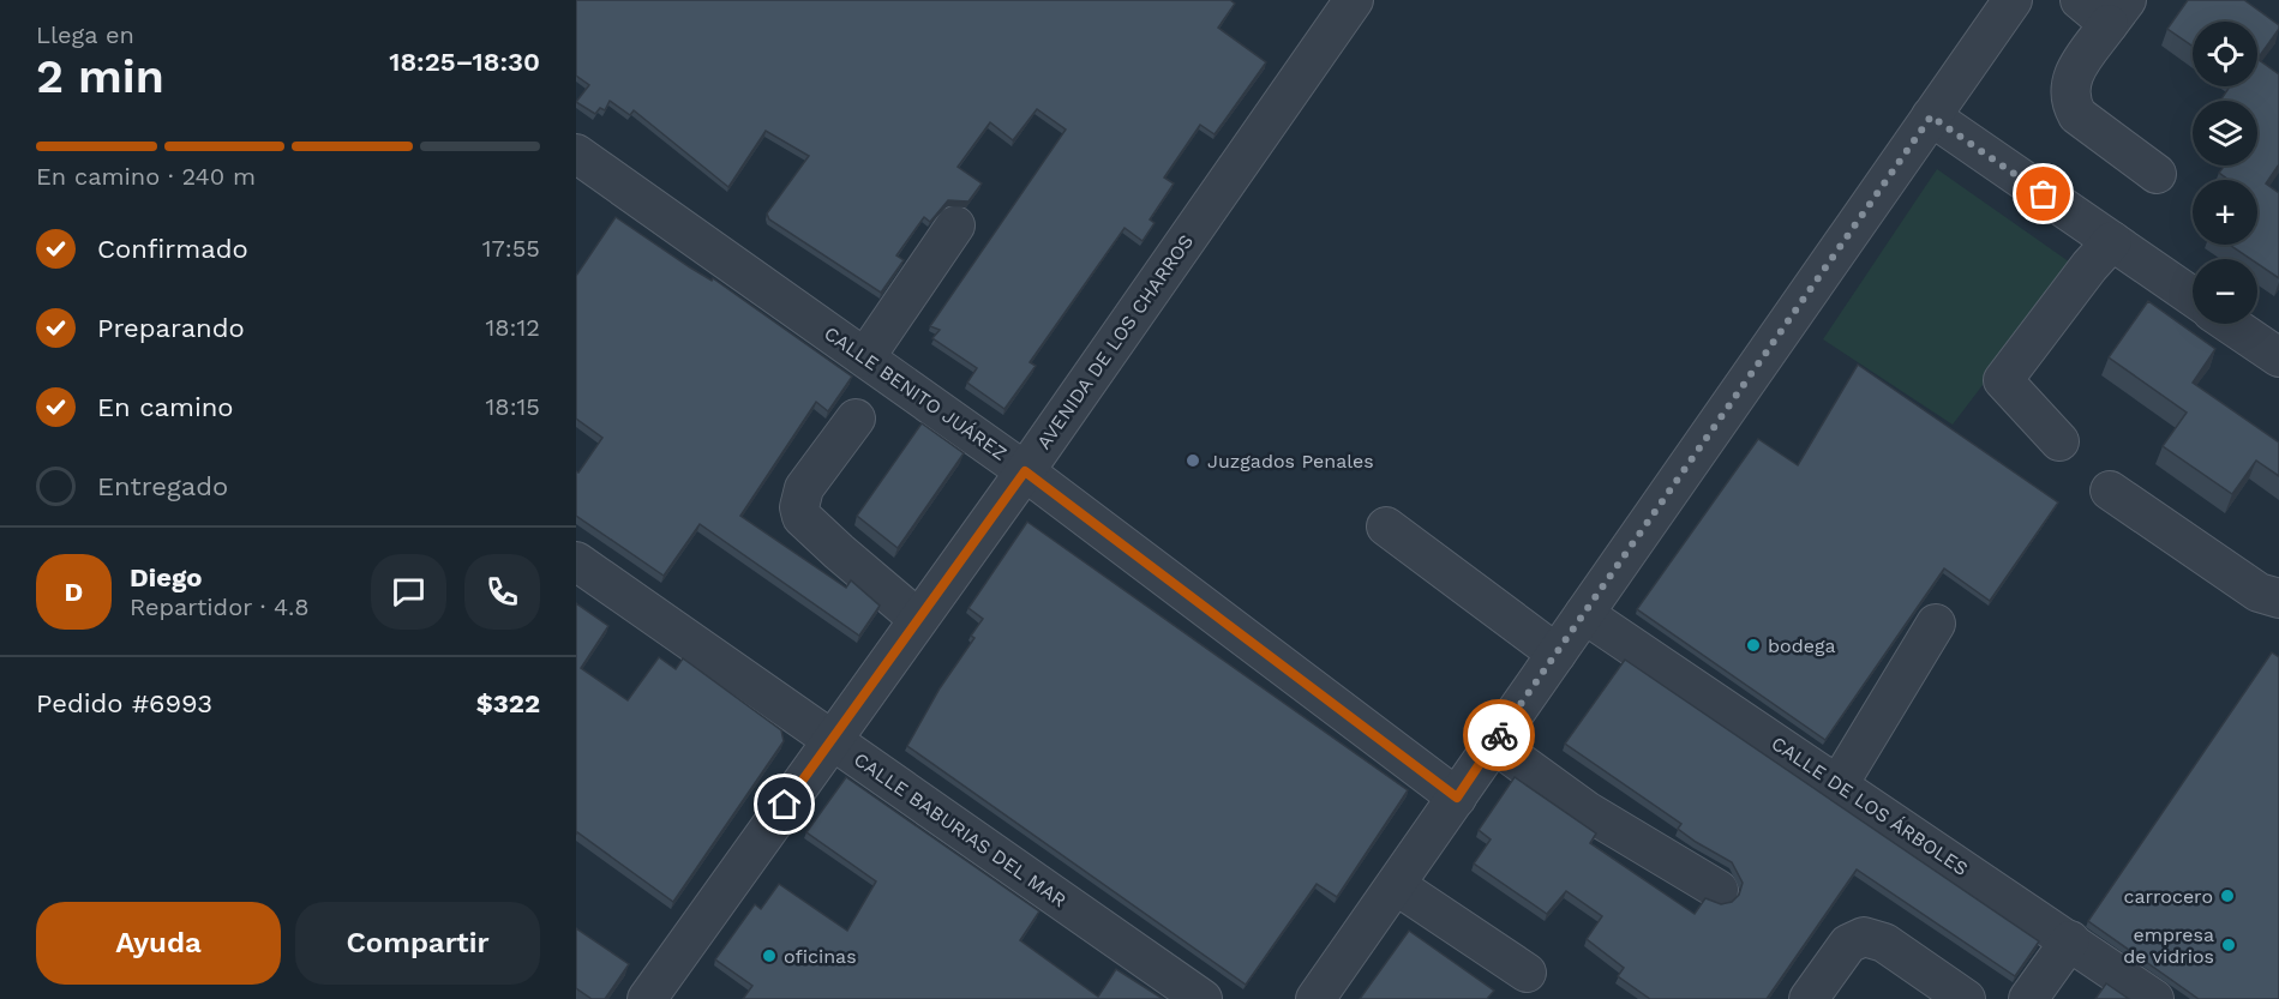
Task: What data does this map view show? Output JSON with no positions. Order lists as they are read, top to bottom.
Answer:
{
  "streets": {
    "street": [
      "AVENIDA DE LOS CHARROS",
      "CALLE BENITO JUÁREZ",
      "CALLE DE LOS ÁRBOLES",
      "CALLE BABURIAS DEL MAR"
    ]
  },
  "crossings": [
    ["AVENIDA DE LOS CHARROS", "CALLE BENITO JUÁREZ"],
    ["AVENIDA DE LOS CHARROS", "CALLE BABURIAS DEL MAR"]
  ],
  "places": [
    "Juzgados Penales",
    "bodega",
    "carrocero",
    "empresa de vidrios",
    "oficinas"
  ],
  "page": {
    "heading": ["2 min", "Llega en", "18:25–18:30"],
    "panel": [
      "Diego",
      "Repartidor · 4.8",
      "Pedido #6993",
      "$322"
    ],
    "map_buttons": ["+", "−"],
    "bar": "En camino · 240 m",
    "list": [
      ["Confirmado", "17:55"],
      ["Preparando", "18:12"],
      ["En camino", "18:15"],
      "Entregado"
    ],
    "round": "D",
    "buttons": ["Ayuda", "Compartir"]
  }
}
